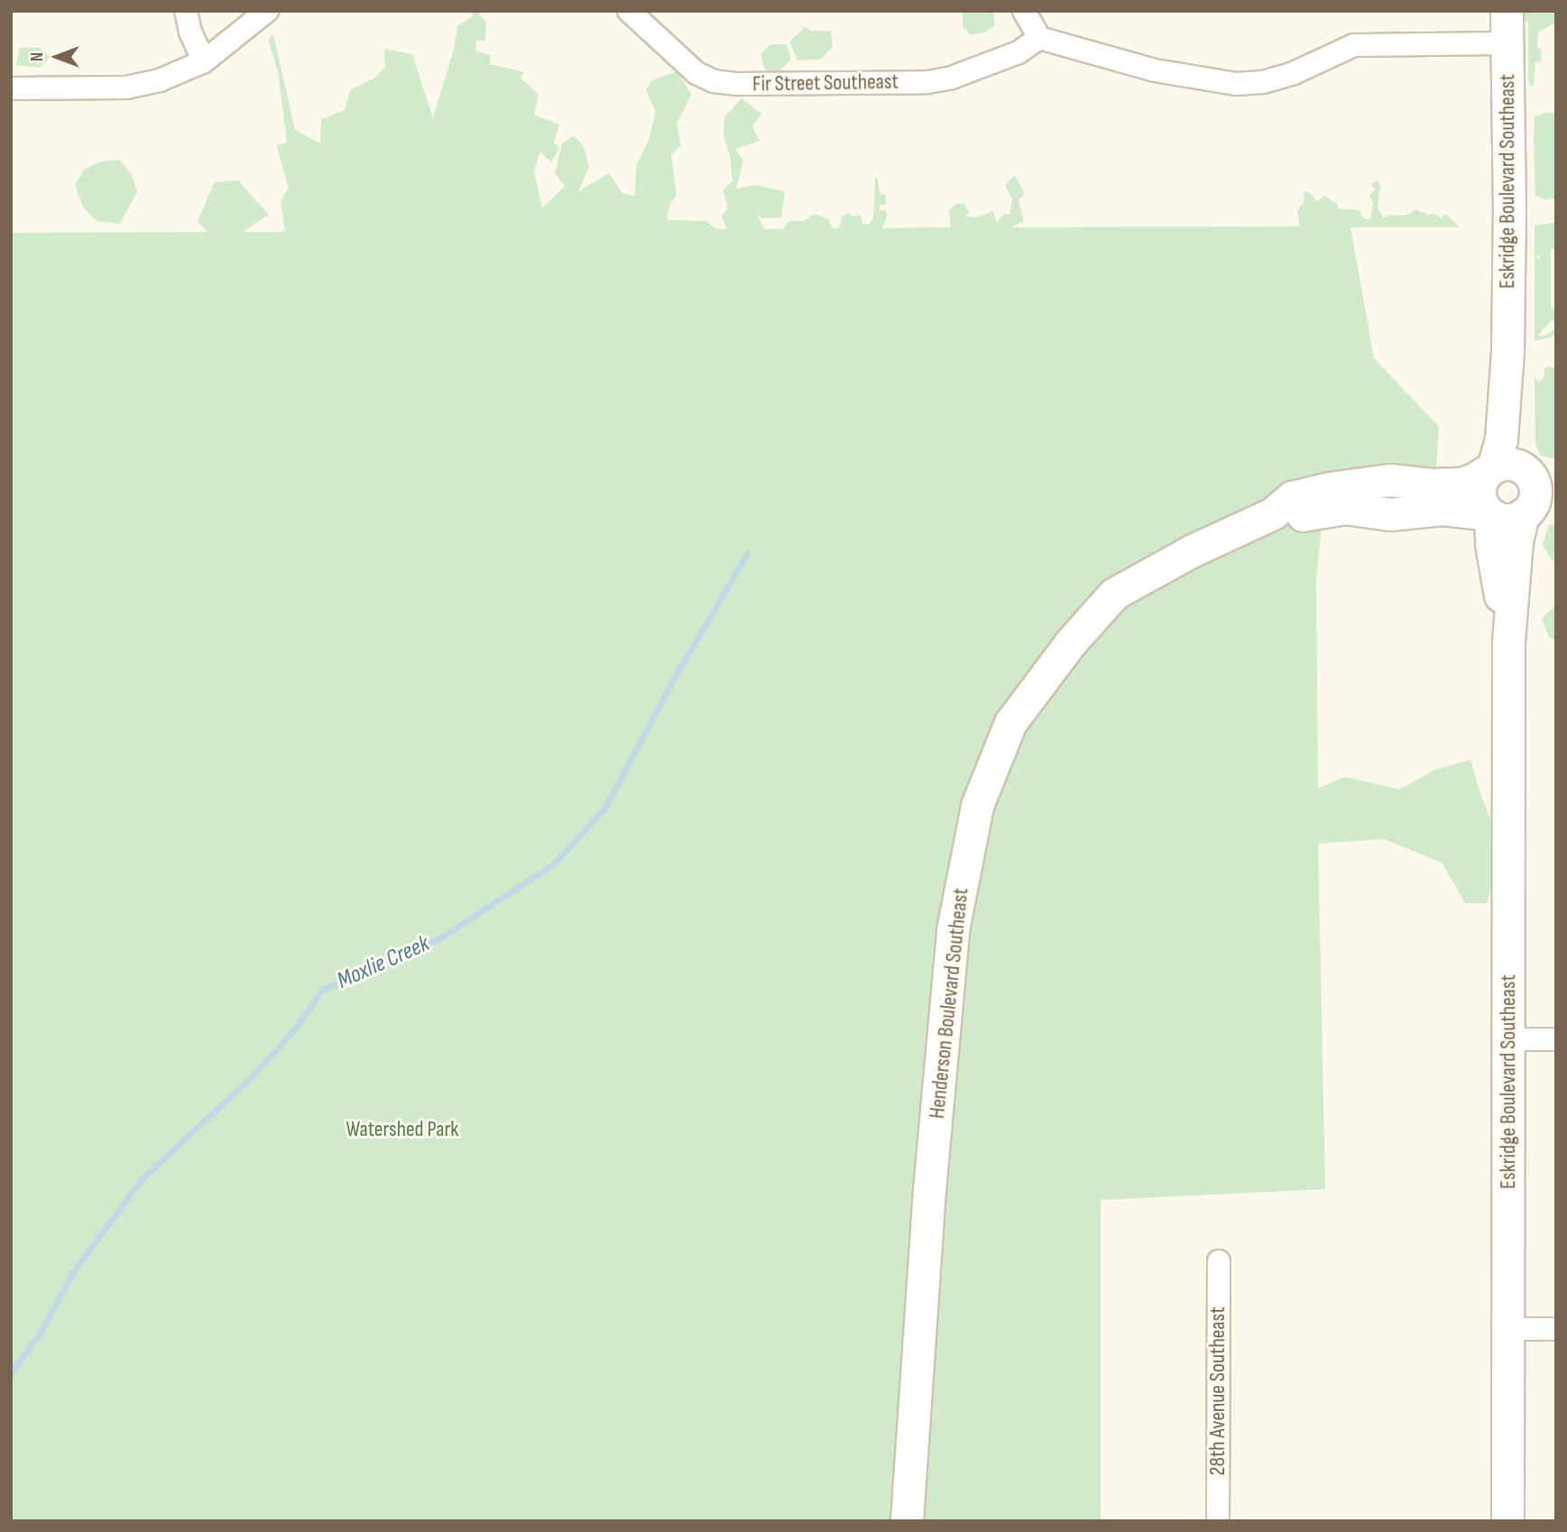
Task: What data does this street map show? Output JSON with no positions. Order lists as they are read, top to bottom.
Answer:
{
  "streets": {
    "main road": ["Eskridge Boulevard Southeast", "Henderson Boulevard Southeast"],
    "street": ["Fir Street Southeast", "28th Avenue Southeast"]
  },
  "crossings": [
    ["Eskridge Boulevard Southeast", "Henderson Boulevard Southeast"]
  ],
  "water": ["Moxlie Creek"],
  "parks": ["Watershed Park"],
  "north": "left"
}
